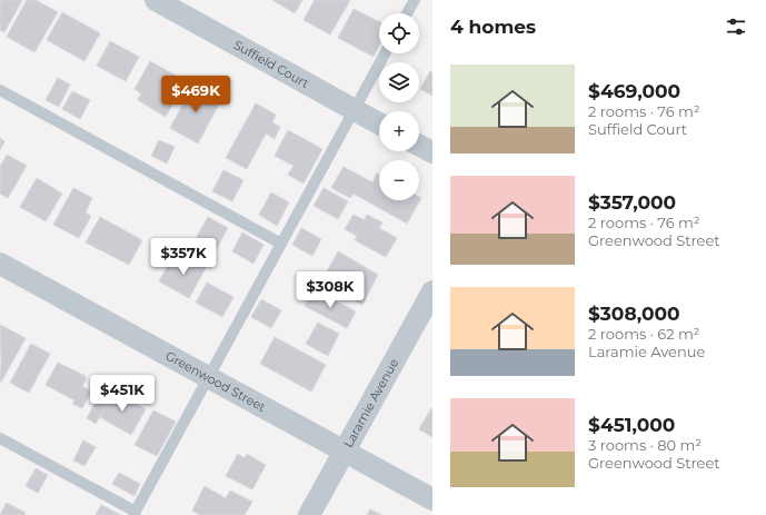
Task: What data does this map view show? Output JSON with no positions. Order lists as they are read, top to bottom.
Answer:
{
  "streets": {
    "street": ["Suffield Court", "Greenwood Street", "Laramie Avenue"]
  },
  "crossings": [
    ["Greenwood Street", "Laramie Avenue"]
  ],
  "page": {
    "heading": "4 homes",
    "map_buttons": ["+", "−"],
    "list": [
      {
        "name": "$469,000",
        "note": "2 rooms · 76 m² · Suffield Court"
      },
      {
        "name": "$357,000",
        "note": "2 rooms · 76 m² · Greenwood Street"
      },
      {
        "name": "$308,000",
        "note": "2 rooms · 62 m² · Laramie Avenue"
      },
      {
        "name": "$451,000",
        "note": "3 rooms · 80 m² · Greenwood Street"
      }
    ],
    "price": [
      "$469K",
      "$357K",
      "$308K",
      "$451K"
    ]
  }
}
